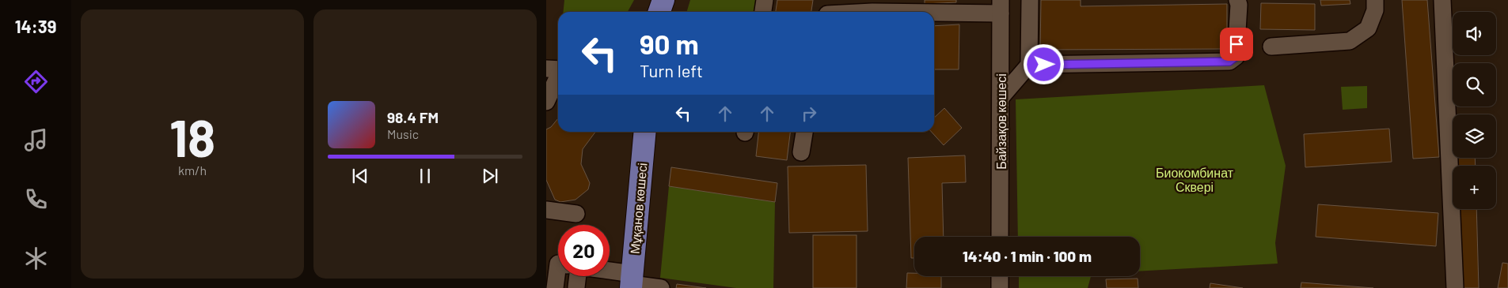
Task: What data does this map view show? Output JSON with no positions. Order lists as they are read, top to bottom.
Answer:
{
  "streets": {
    "main road": ["Мұқанов көшесі"],
    "street": ["Байзақов көшесі"]
  },
  "parks": ["Биокомбинат Сквері"],
  "page": {
    "tabs": "14:39",
    "tile": ["18", "km/h"],
    "map_buttons": "+",
    "turn": ["90 m", "Turn left"],
    "song": ["98.4 FM", "Music"],
    "limit": "20",
    "trip": "14:40 · 1 min · 100 m"
  }
}
